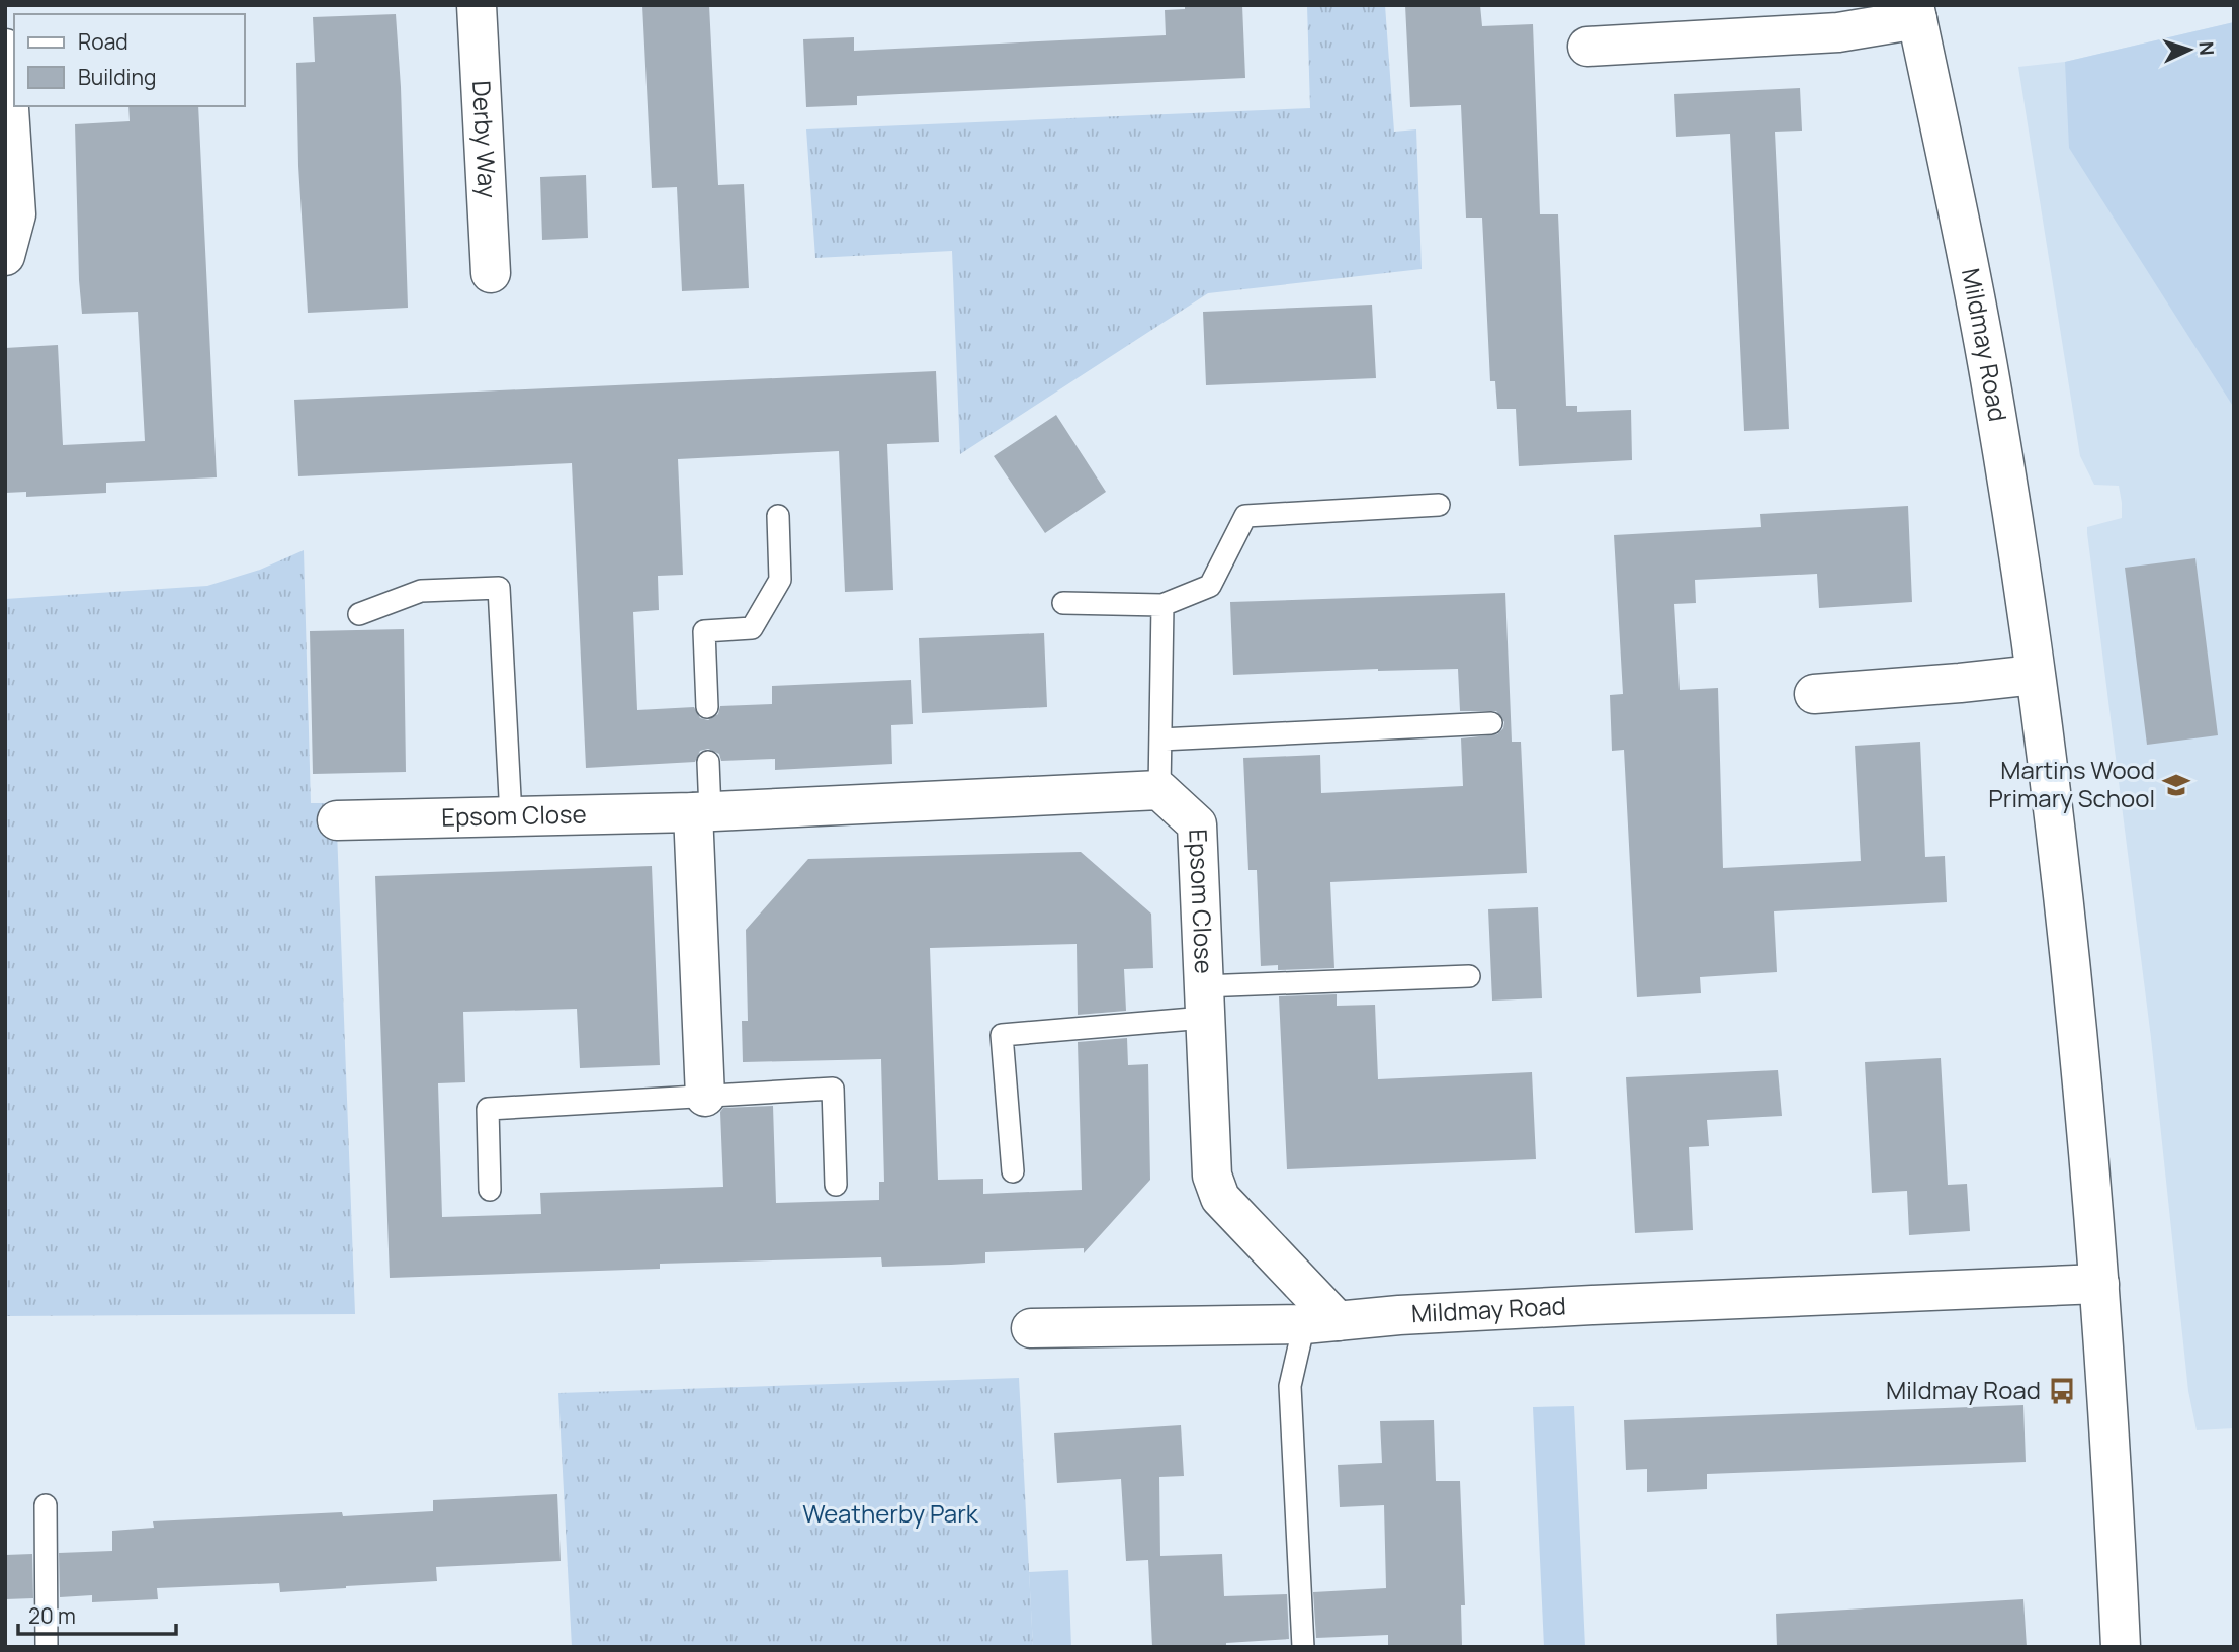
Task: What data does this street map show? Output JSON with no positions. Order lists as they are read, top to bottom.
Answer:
{
  "streets": {
    "street": ["Derby Way", "Mildmay Road", "Epsom Close"]
  },
  "crossings": [
    ["Mildmay Road", "Epsom Close"]
  ],
  "parks": ["Weatherby Park"],
  "places": {
    "school or university": ["Martins Wood Primary School"],
    "bus stop": ["Mildmay Road"]
  },
  "legend": ["Road", "Building"],
  "scale_bar": "20 m",
  "north": "right"
}
